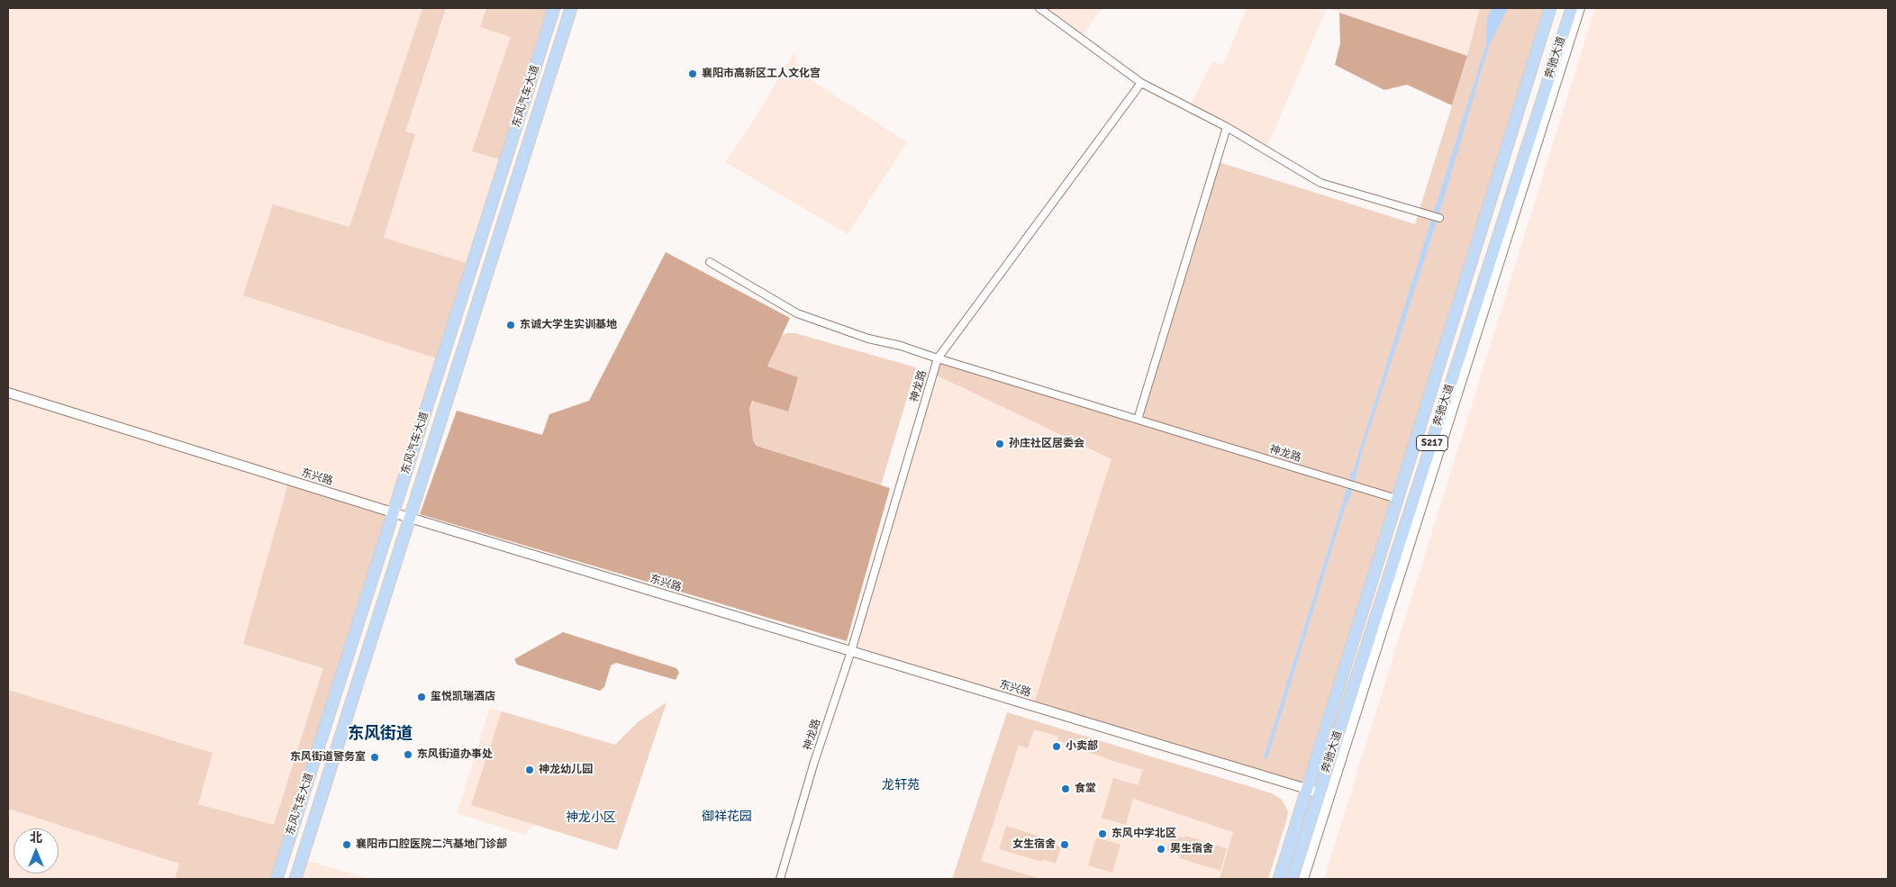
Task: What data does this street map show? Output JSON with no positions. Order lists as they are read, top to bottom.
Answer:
{
  "streets": {
    "main road": ["奔驰大道", "东风汽车大道", "S217"],
    "street": ["神龙路", "东兴路"]
  },
  "crossings": [
    ["奔驰大道", "神龙路"],
    ["奔驰大道", "东兴路"],
    ["东风汽车大道", "东兴路"],
    ["神龙路", "东兴路"]
  ],
  "districts": [
    "东风街道",
    "龙轩苑",
    "御祥花园",
    "神龙小区"
  ],
  "places": [
    "襄阳市高新区工人文化宫",
    "东诚大学生实训基地",
    "孙庄社区居委会",
    "玺悦凯瑞酒店",
    "小卖部",
    "东风街道办事处",
    "东风街道警务室",
    "神龙幼儿园",
    "食堂",
    "东风中学北区",
    "襄阳市口腔医院二汽基地门诊部",
    "女生宿舍",
    "男生宿舍"
  ],
  "north": "top"
}
